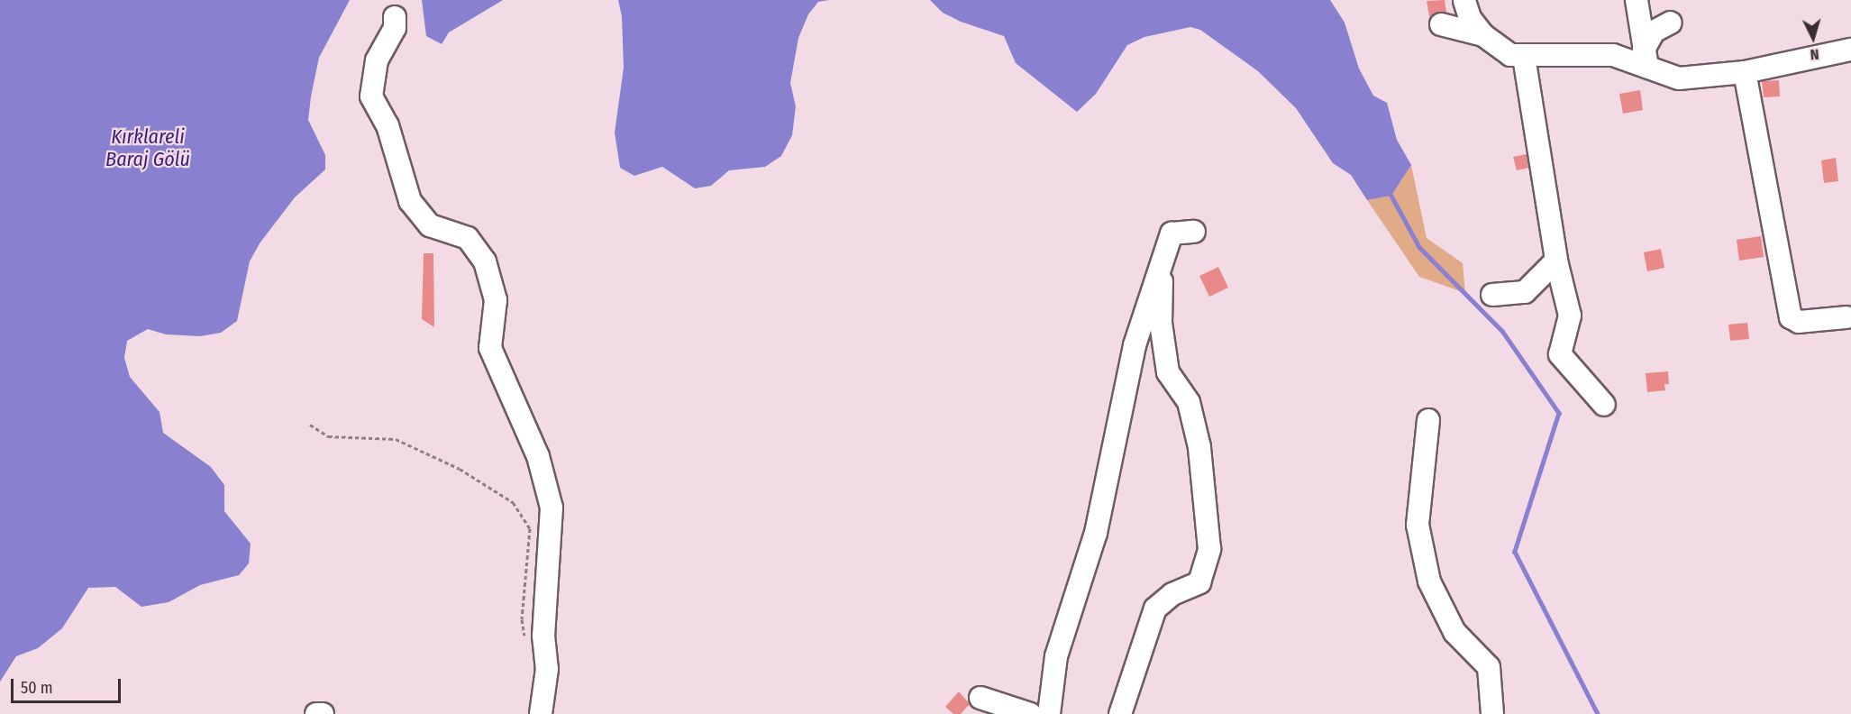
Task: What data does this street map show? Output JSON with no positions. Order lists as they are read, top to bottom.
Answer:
{
  "water": ["Kırklareli Baraj Gölü"],
  "scale_bar": "50 m",
  "north": "bottom"
}
